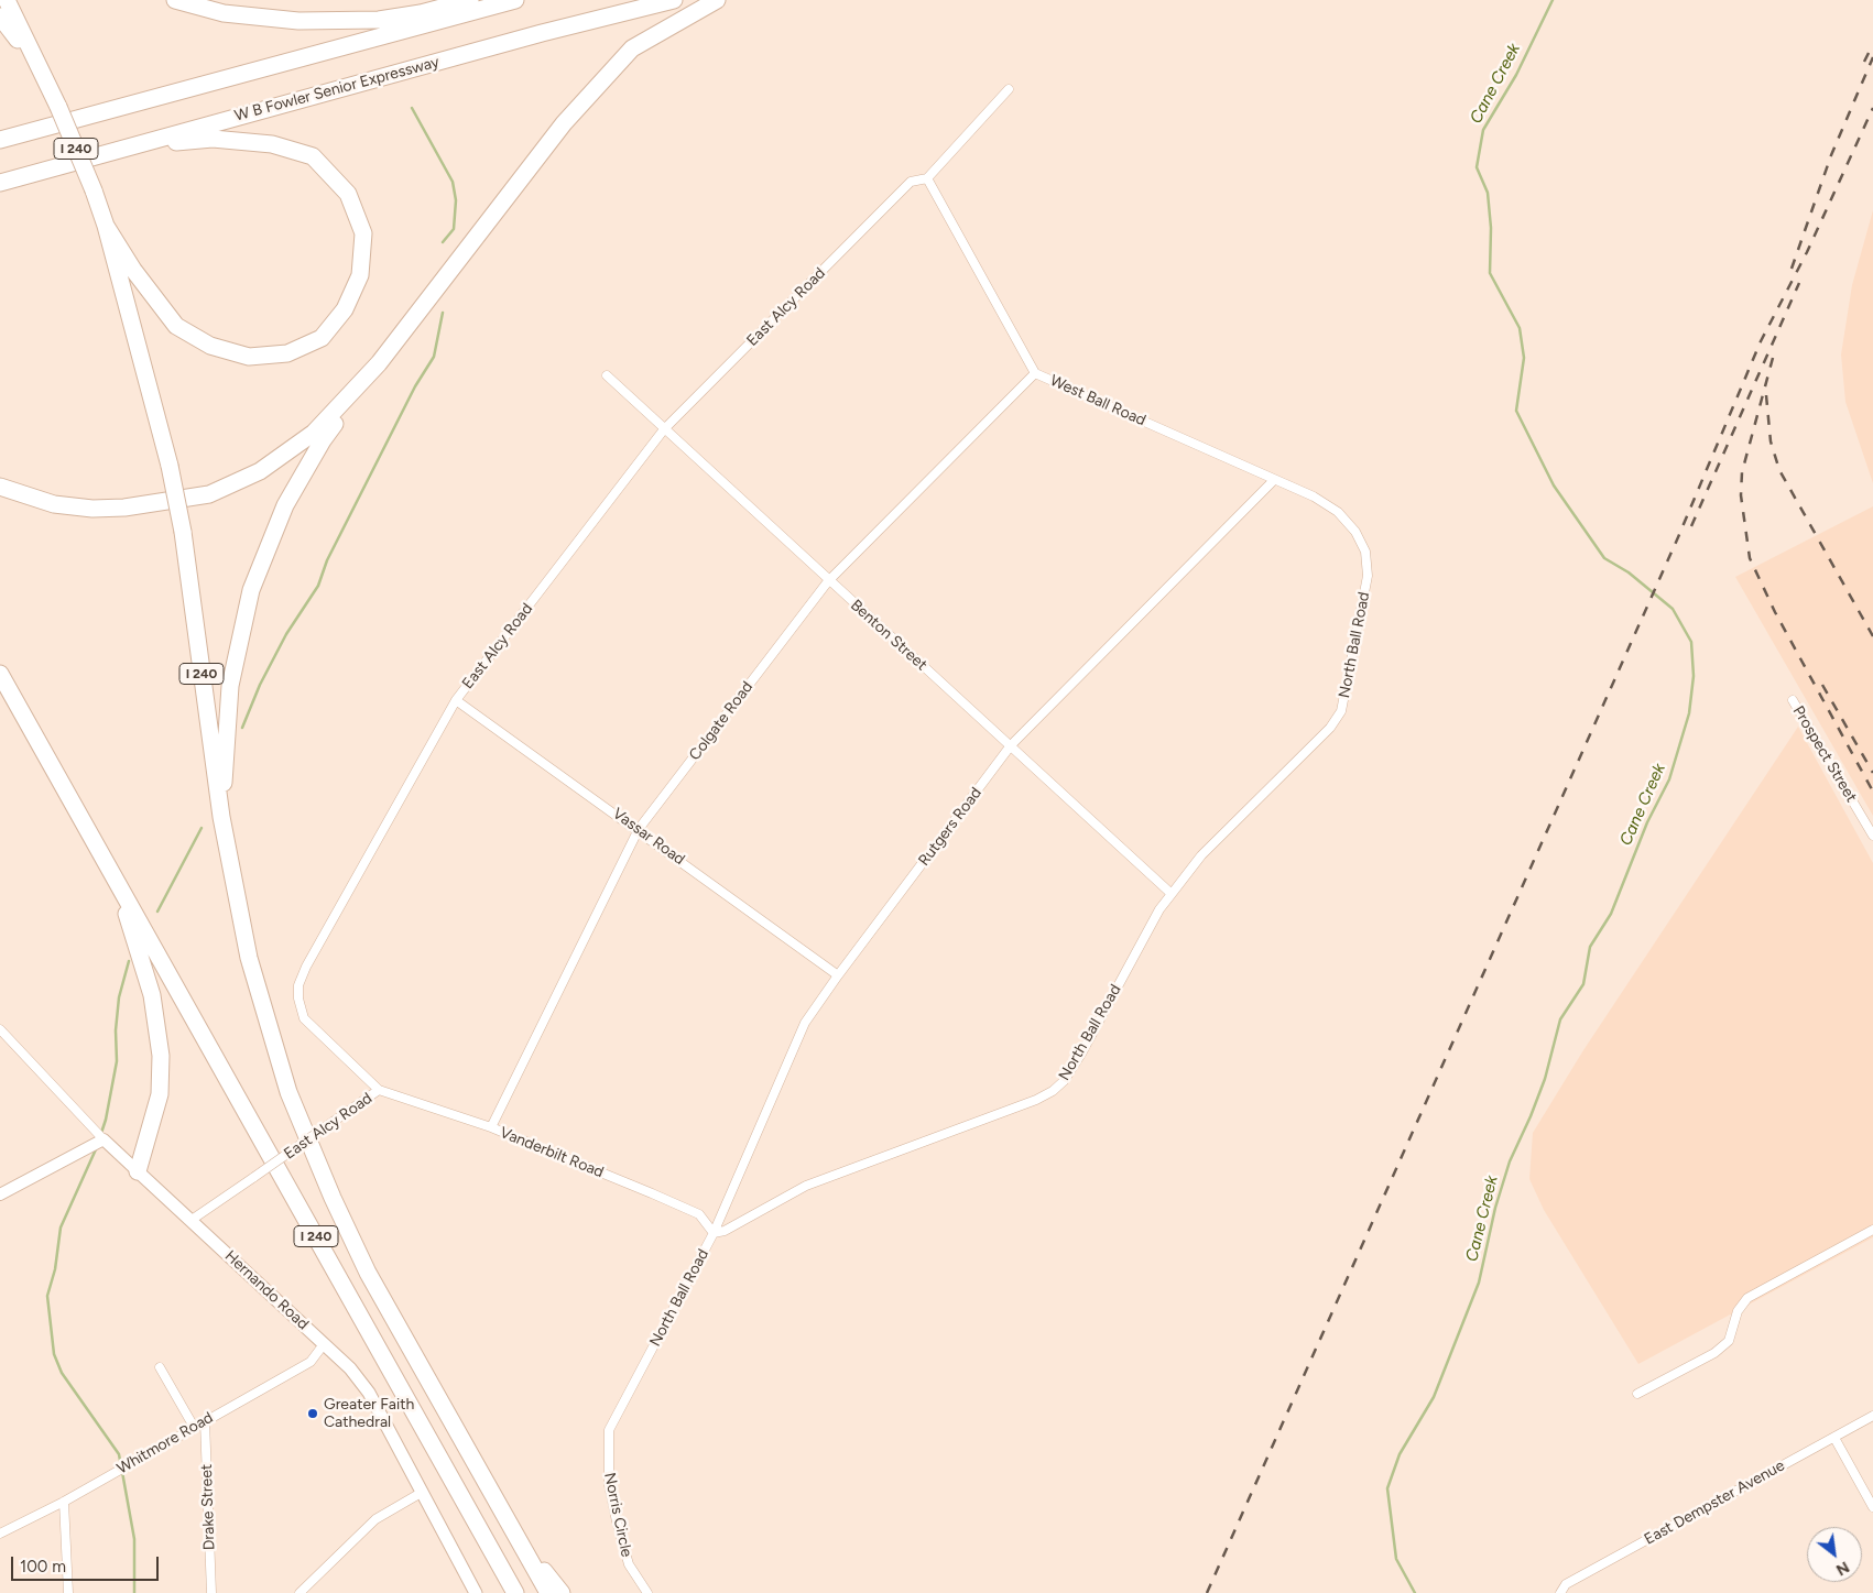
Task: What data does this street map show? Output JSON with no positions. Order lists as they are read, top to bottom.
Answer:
{
  "streets": {
    "highway": ["W B Fowler Senior Expressway", "I 240"],
    "main road": ["Hernando Road"],
    "street": [
      "East Alcy Road",
      "West Ball Road",
      "Benton Street",
      "North Ball Road",
      "Colgate Road",
      "Prospect Street",
      "Rutgers Road",
      "Vassar Road",
      "Vanderbilt Road",
      "Whitmore Road",
      "East Dempster Avenue",
      "Drake Street",
      "Norris Circle"
    ]
  },
  "crossings": [
    ["East Alcy Road", "West Ball Road"],
    ["East Alcy Road", "Benton Street"],
    ["East Alcy Road", "Vassar Road"],
    ["East Alcy Road", "Vanderbilt Road"],
    ["East Alcy Road", "Hernando Road"],
    ["West Ball Road", "North Ball Road"],
    ["West Ball Road", "Colgate Road"],
    ["West Ball Road", "Rutgers Road"],
    ["Benton Street", "North Ball Road"],
    ["Benton Street", "Colgate Road"],
    ["Benton Street", "Rutgers Road"],
    ["North Ball Road", "Rutgers Road"],
    ["North Ball Road", "Vanderbilt Road"],
    ["North Ball Road", "Norris Circle"],
    ["Colgate Road", "Vassar Road"],
    ["Colgate Road", "Vanderbilt Road"],
    ["Rutgers Road", "Vassar Road"],
    ["Rutgers Road", "Vanderbilt Road"],
    ["Hernando Road", "Whitmore Road"],
    ["Whitmore Road", "Drake Street"]
  ],
  "water": ["Cane Creek"],
  "places": ["Greater Faith Cathedral"],
  "scale_bar": "100 m",
  "north": "bottom right"
}
